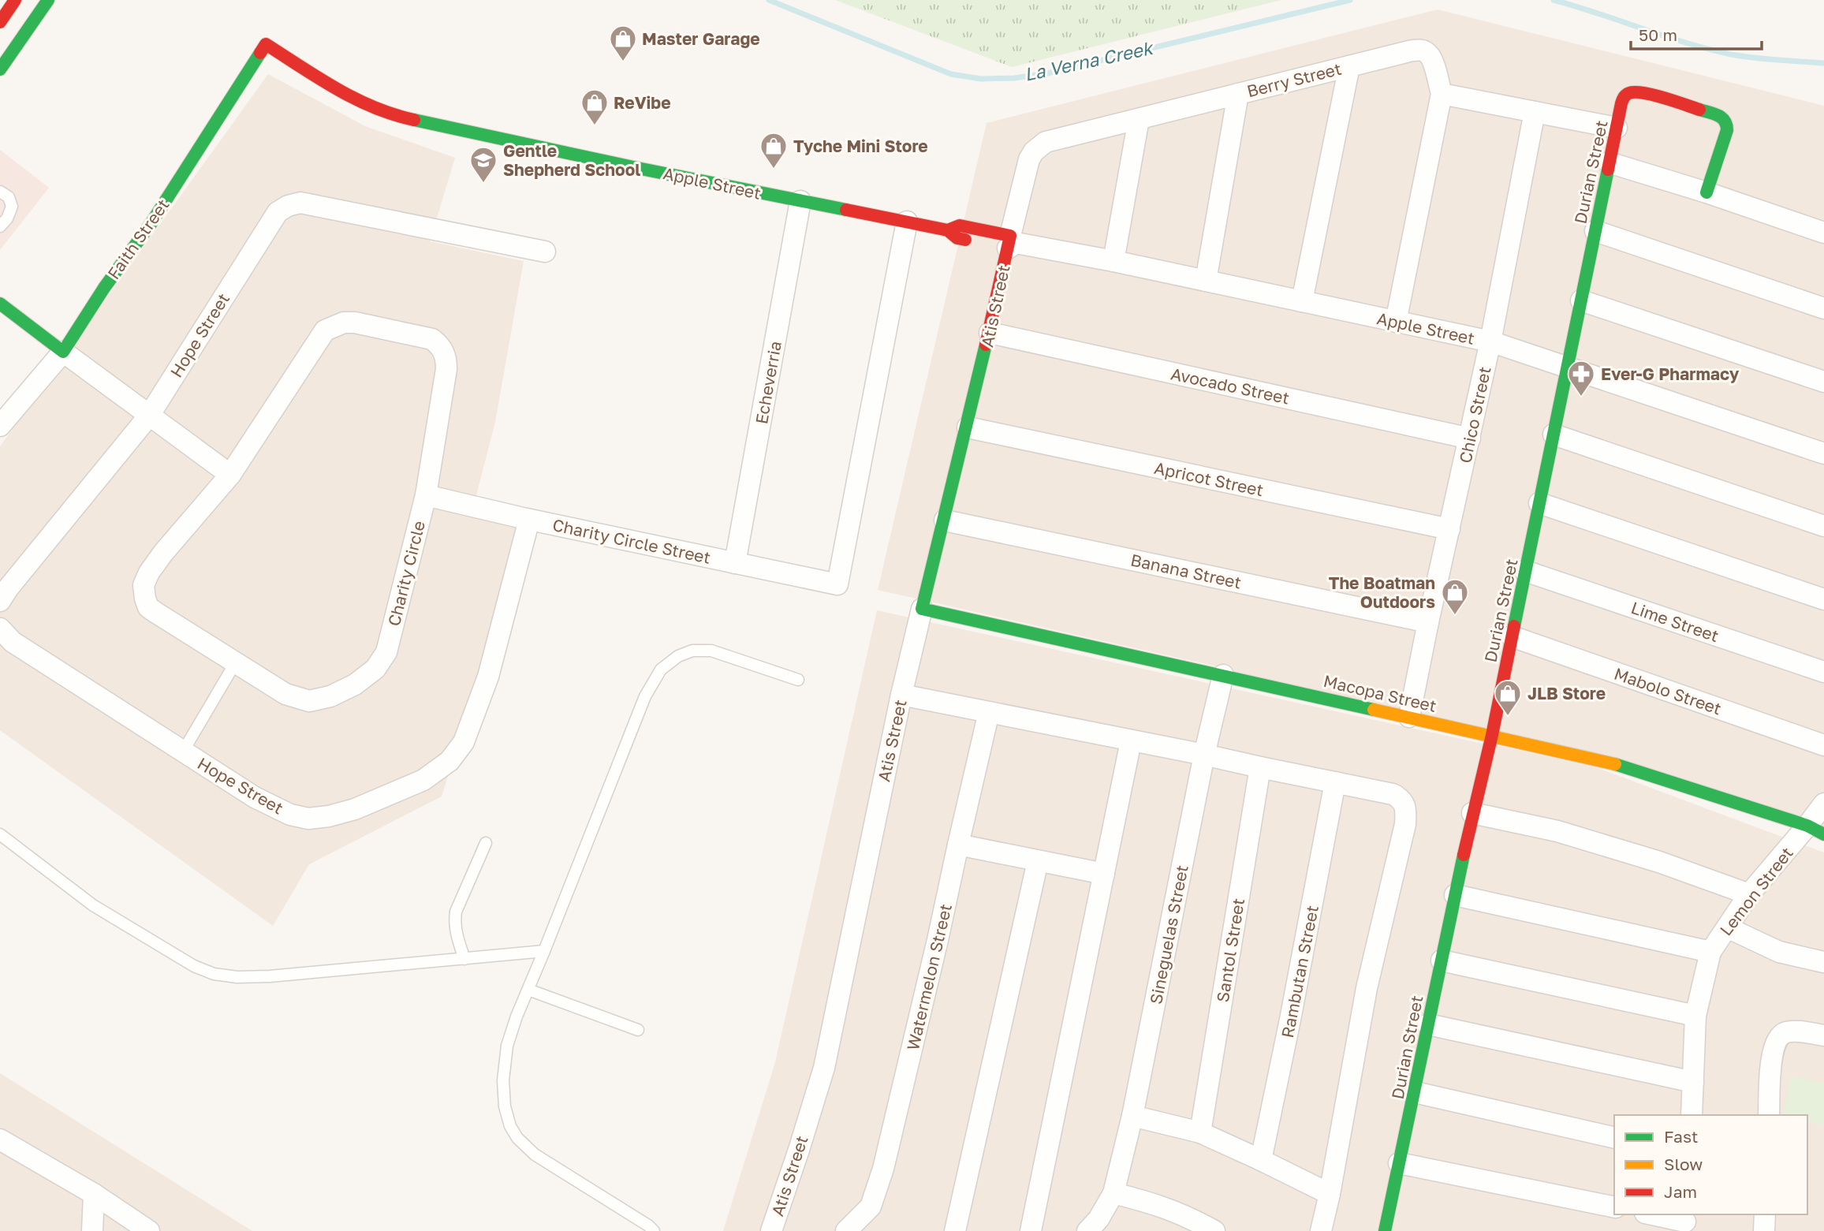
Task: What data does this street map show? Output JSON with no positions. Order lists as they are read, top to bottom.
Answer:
{
  "streets": {
    "main road": [
      "Durian Street",
      "Apple Street",
      "Faith Street",
      "Atis Street",
      "Macopa Street"
    ],
    "street": [
      "Berry Street",
      "Hope Street",
      "Echeverria",
      "Avocado Street",
      "Chico Street",
      "Apricot Street",
      "Charity Circle Street",
      "Banana Street",
      "Charity Circle",
      "Lime Street",
      "Mabolo Street",
      "Lemon Street",
      "Sineguelas Street",
      "Santol Street",
      "Rambutan Street",
      "Watermelon Street"
    ]
  },
  "crossings": [
    ["Berry Street", "Apple Street"],
    ["Berry Street", "Atis Street"],
    ["Durian Street", "Apple Street"],
    ["Durian Street", "Lime Street"],
    ["Durian Street", "Mabolo Street"],
    ["Durian Street", "Macopa Street"],
    ["Apple Street", "Faith Street"],
    ["Apple Street", "Atis Street"],
    ["Apple Street", "Echeverria"],
    ["Apple Street", "Chico Street"],
    ["Apple Street", "Charity Circle Street"],
    ["Atis Street", "Avocado Street"],
    ["Atis Street", "Apricot Street"],
    ["Atis Street", "Banana Street"],
    ["Atis Street", "Macopa Street"],
    ["Hope Street", "Charity Circle Street"],
    ["Echeverria", "Charity Circle Street"],
    ["Avocado Street", "Chico Street"],
    ["Chico Street", "Apricot Street"],
    ["Chico Street", "Banana Street"],
    ["Chico Street", "Macopa Street"],
    ["Charity Circle Street", "Charity Circle"],
    ["Macopa Street", "Lemon Street"],
    ["Macopa Street", "Sineguelas Street"]
  ],
  "water": ["La Verna Creek"],
  "places": {
    "shop": [
      "Master Garage",
      "ReVibe",
      "Tyche Mini Store",
      "The Boatman Outdoors",
      "JLB Store"
    ],
    "school or university": ["Gentle Shepherd School"],
    "pharmacy": ["Ever-G Pharmacy"]
  },
  "legend": ["Fast", "Slow", "Jam"],
  "scale_bar": "50 m"
}
